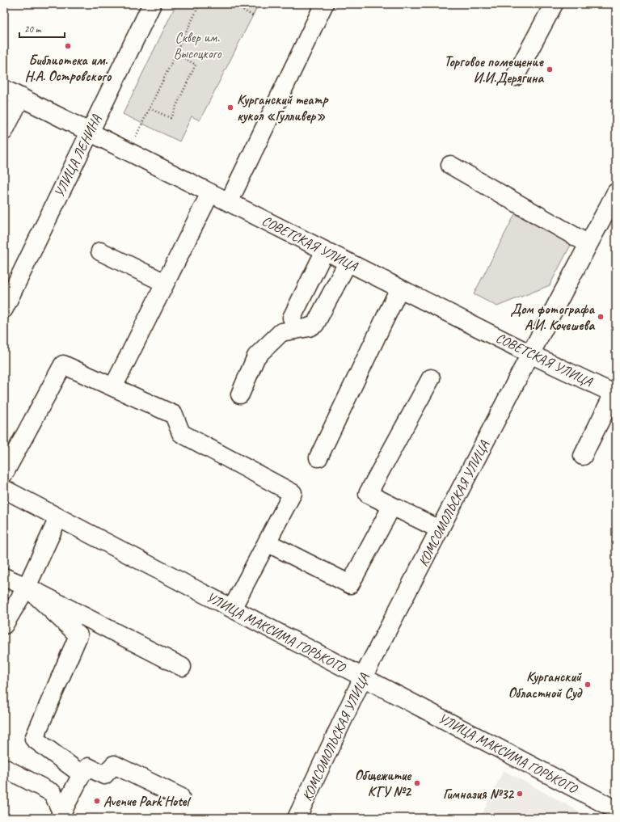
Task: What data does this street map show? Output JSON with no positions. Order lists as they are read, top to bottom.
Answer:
{
  "streets": {
    "street": [
      "УЛИЦА ЛЕНИНА",
      "СОВЕТСКАЯ УЛИЦА",
      "КОМСОМОЛЬСКАЯ УЛИЦА",
      "УЛИЦА МАКСИМА ГОРЬКОГО"
    ]
  },
  "crossings": [
    ["УЛИЦА ЛЕНИНА", "СОВЕТСКАЯ УЛИЦА"],
    ["СОВЕТСКАЯ УЛИЦА", "КОМСОМОЛЬСКАЯ УЛИЦА"],
    ["КОМСОМОЛЬСКАЯ УЛИЦА", "УЛИЦА МАКСИМА ГОРЬКОГО"]
  ],
  "parks": ["Сквер им. Высоцкого"],
  "places": [
    "Библиотека им. Н.А. Островского",
    "Торговое помещение И.И.Дерягина",
    "Курганский театр кукол «Гулливер»",
    "Дом фотографа А.И. Кочешева",
    "Курганский Областной Суд",
    "Общежитие КГУ №2",
    "Гимназия №32",
    "Avenue Park Hotel"
  ],
  "scale_bar": "20 m"
}
